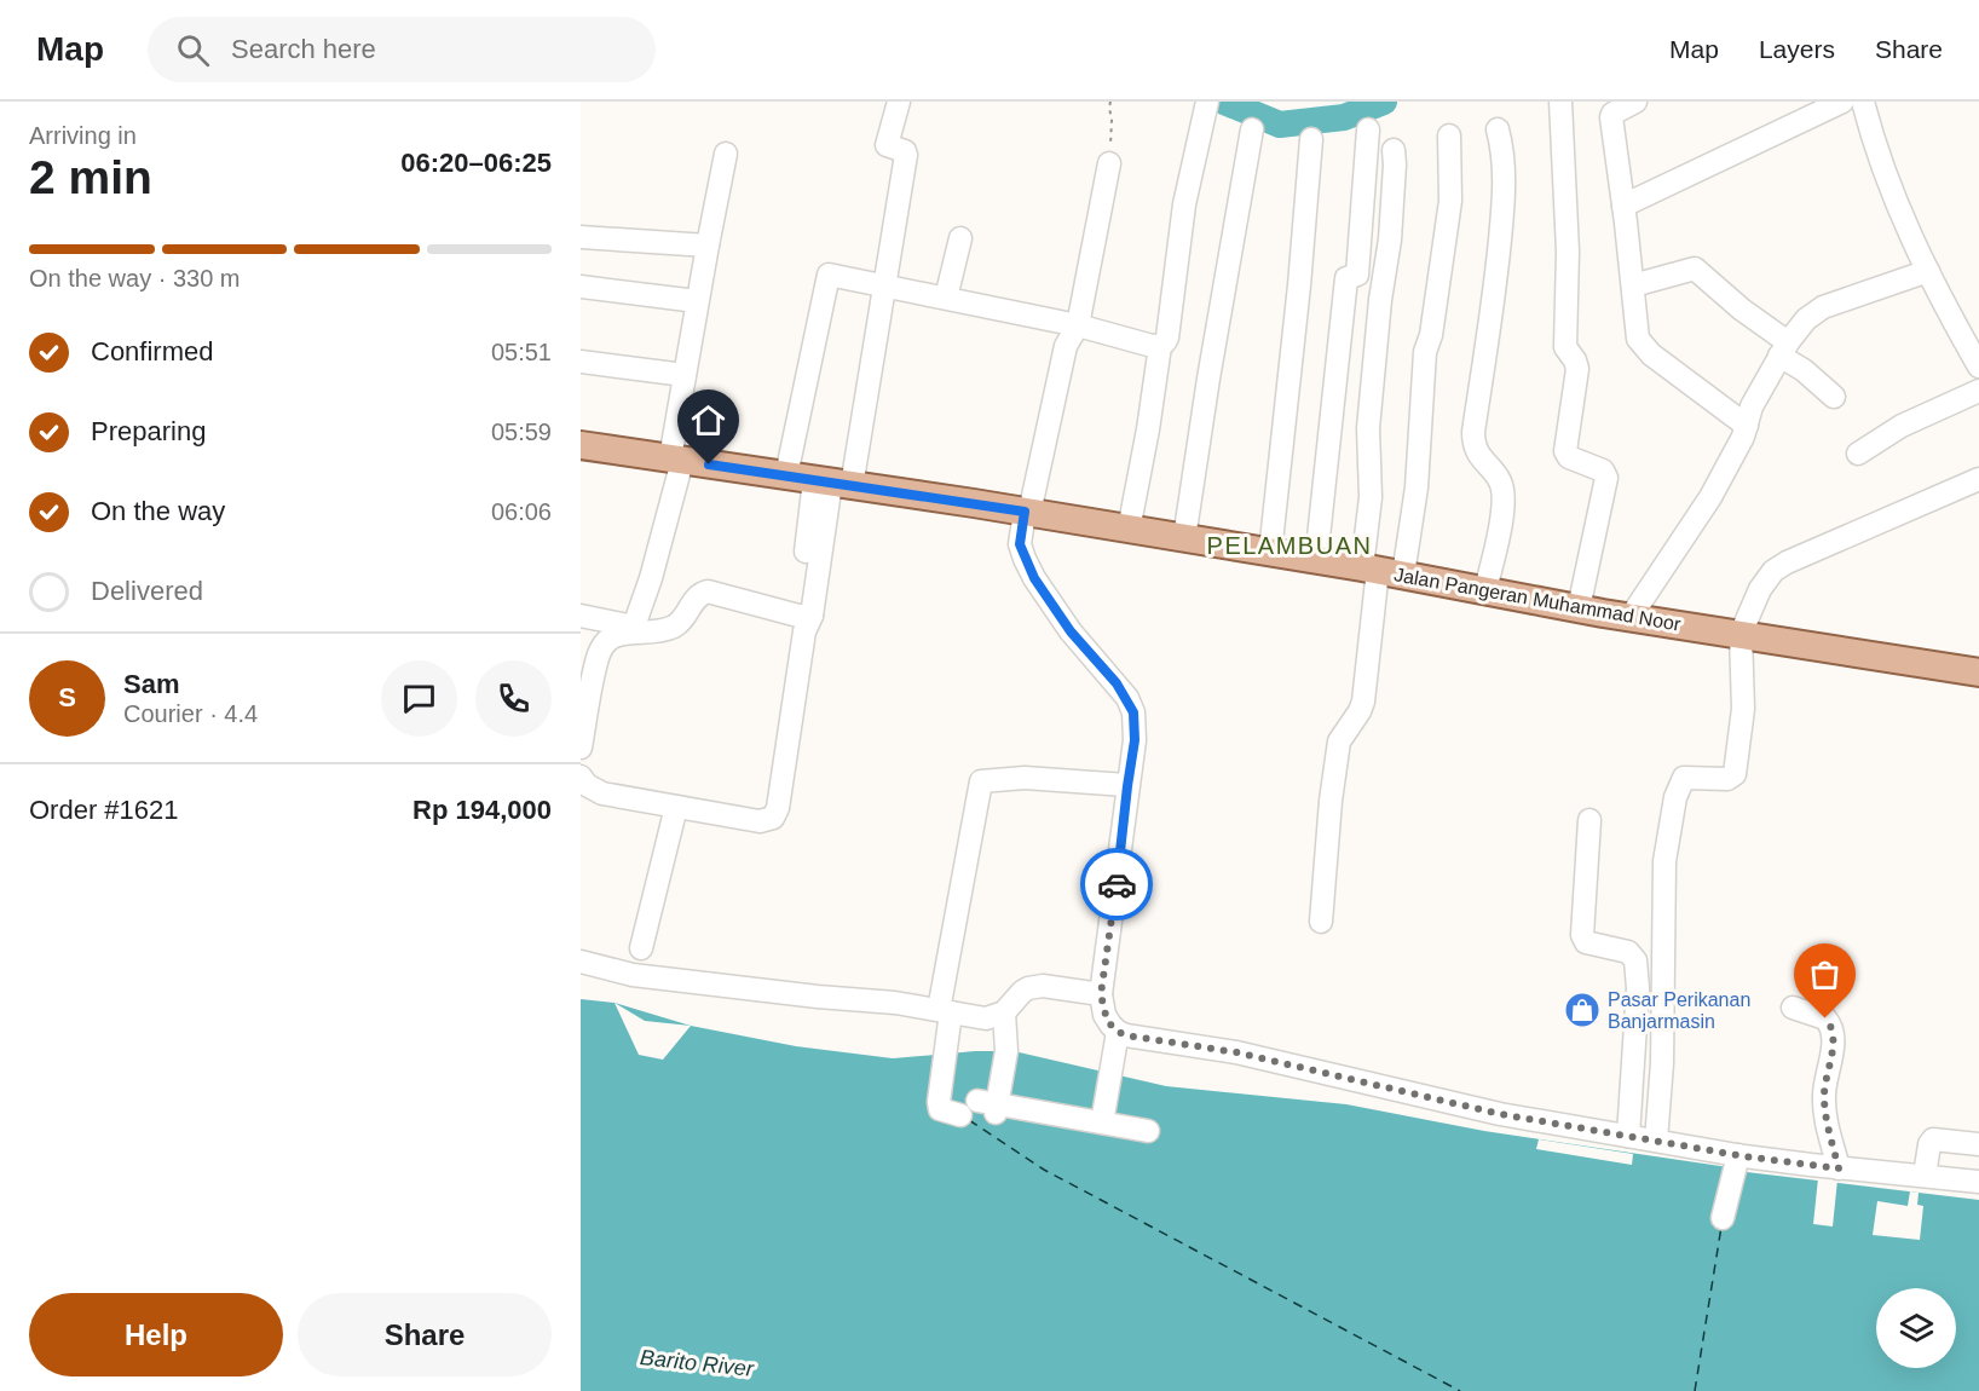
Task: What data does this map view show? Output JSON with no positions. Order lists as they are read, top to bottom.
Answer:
{
  "streets": {
    "main road": ["Jalan Pangeran Muhammad Noor"]
  },
  "districts": ["PELAMBUAN"],
  "water": ["Barito River"],
  "places": {
    "shop": ["Pasar Perikanan Banjarmasin"]
  },
  "page": {
    "header": "Map",
    "search": "Search here",
    "nav": ["Map", "Layers", "Share"],
    "heading": ["2 min", "Arriving in", "06:20–06:25"],
    "panel": [
      "Sam",
      "Courier · 4.4",
      "Order #1621",
      "Rp 194,000"
    ],
    "bar": "On the way · 330 m",
    "list": [
      ["Confirmed", "05:51"],
      ["Preparing", "05:59"],
      ["On the way", "06:06"],
      "Delivered"
    ],
    "round": "S",
    "buttons": ["Help", "Share"]
  }
}
